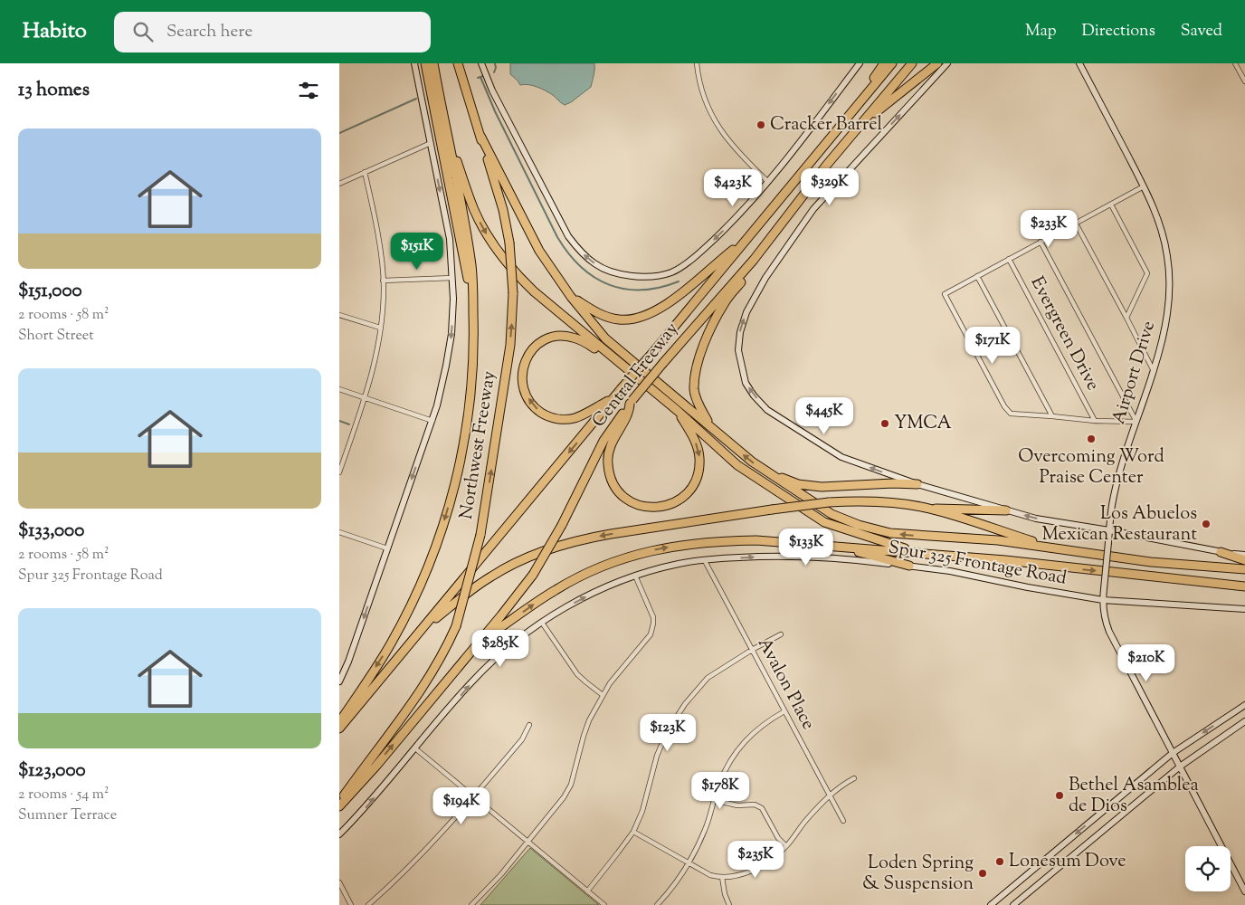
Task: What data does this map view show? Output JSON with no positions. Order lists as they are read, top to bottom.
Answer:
{
  "streets": {
    "highway": ["Central Freeway", "Northwest Freeway"],
    "main road": ["Airport Drive", "Spur 325 Frontage Road"],
    "street": ["Evergreen Drive", "Avalon Place"]
  },
  "crossings": [
    ["Evergreen Drive", "Airport Drive"],
    ["Airport Drive", "Spur 325 Frontage Road"],
    ["Spur 325 Frontage Road", "Avalon Place"]
  ],
  "one_way": ["Spur 325 Frontage Road"],
  "places": [
    "Cracker Barrel",
    "YMCA",
    "Overcoming Word Praise Center",
    "Los Abuelos Mexican Restaurant",
    "Bethel Asamblea de Dios",
    "Lonesum Dove",
    "Loden Spring & Suspension"
  ],
  "page": {
    "header": "Habito",
    "search": "Search here",
    "nav": ["Map", "Directions", "Saved"],
    "heading": "13 homes",
    "list": [
      {
        "name": "$151,000",
        "note": "2 rooms · 58 m² · Short Street"
      },
      {
        "name": "$133,000",
        "note": "2 rooms · 58 m² · Spur 325 Frontage Road"
      },
      {
        "name": "$123,000",
        "note": "2 rooms · 54 m² · Sumner Terrace"
      }
    ],
    "price": [
      "$329K",
      "$423K",
      "$233K",
      "$151K",
      "$171K",
      "$445K",
      "$133K",
      "$285K",
      "$210K",
      "$123K",
      "$178K",
      "$194K",
      "$235K"
    ]
  }
}
